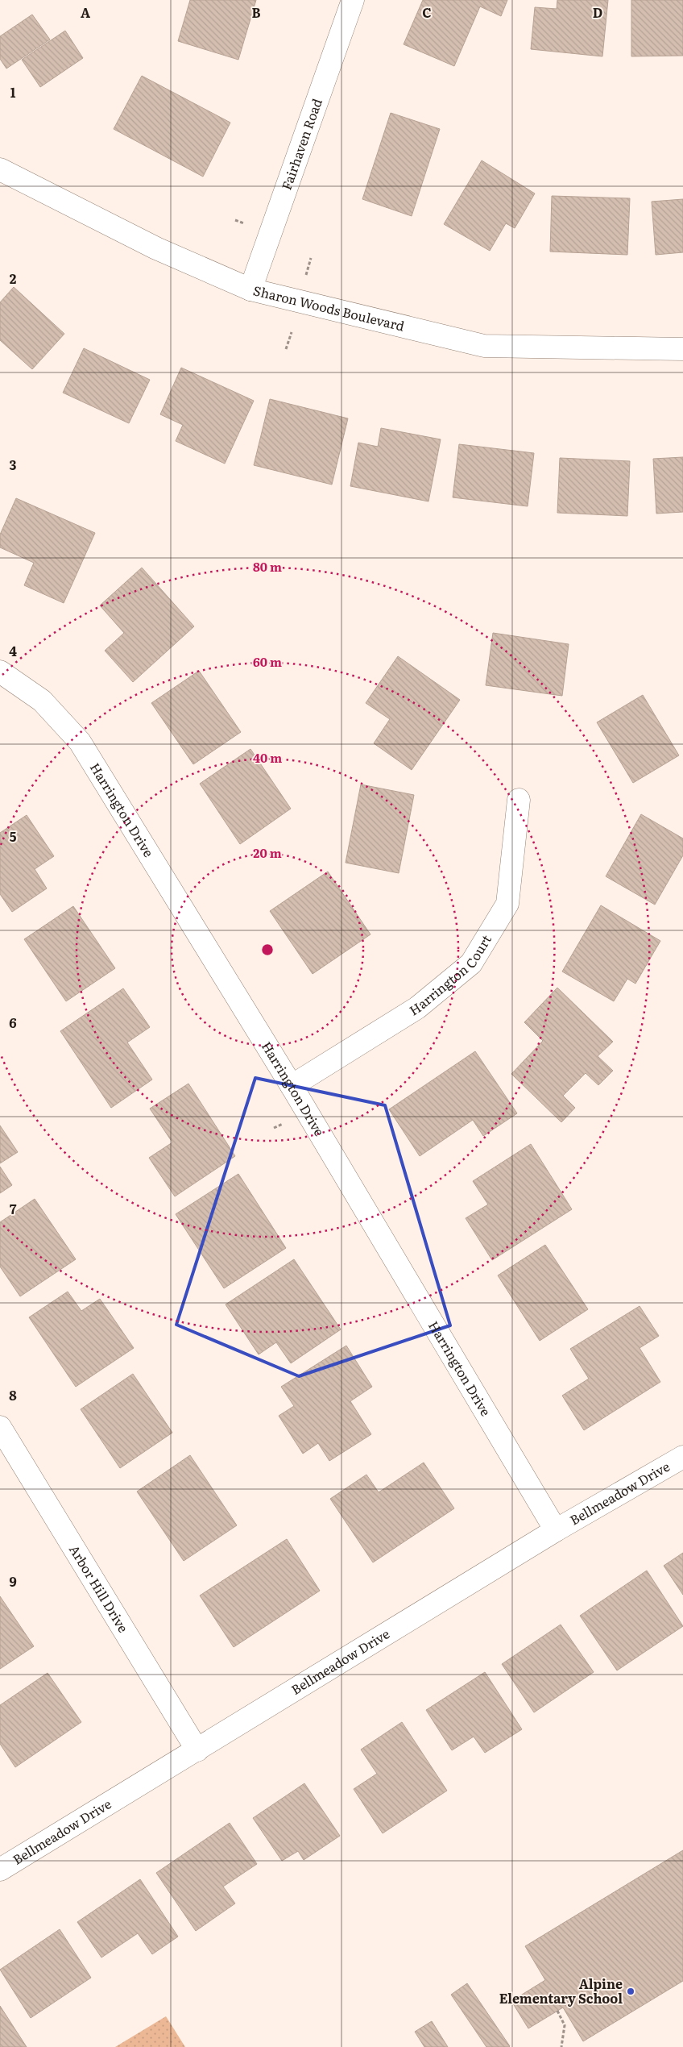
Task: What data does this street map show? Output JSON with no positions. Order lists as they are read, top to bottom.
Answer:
{
  "streets": {
    "street": [
      "Fairhaven Road",
      "Sharon Woods Boulevard",
      "Harrington Drive",
      "Harrington Court",
      "Bellmeadow Drive",
      "Arbor Hill Drive"
    ]
  },
  "crossings": [
    ["Fairhaven Road", "Sharon Woods Boulevard"],
    ["Harrington Drive", "Harrington Court"],
    ["Harrington Drive", "Bellmeadow Drive"],
    ["Bellmeadow Drive", "Arbor Hill Drive"]
  ],
  "places": ["Alpine Elementary School"],
  "grid": {
    "columns": [
      "A",
      "B",
      "C",
      "D"
    ],
    "rows": [
      "1",
      "2",
      "3",
      "4",
      "5",
      "6",
      "7",
      "8",
      "9"
    ]
  },
  "rings": [
    "80 m",
    "60 m",
    "40 m",
    "20 m"
  ]
}
